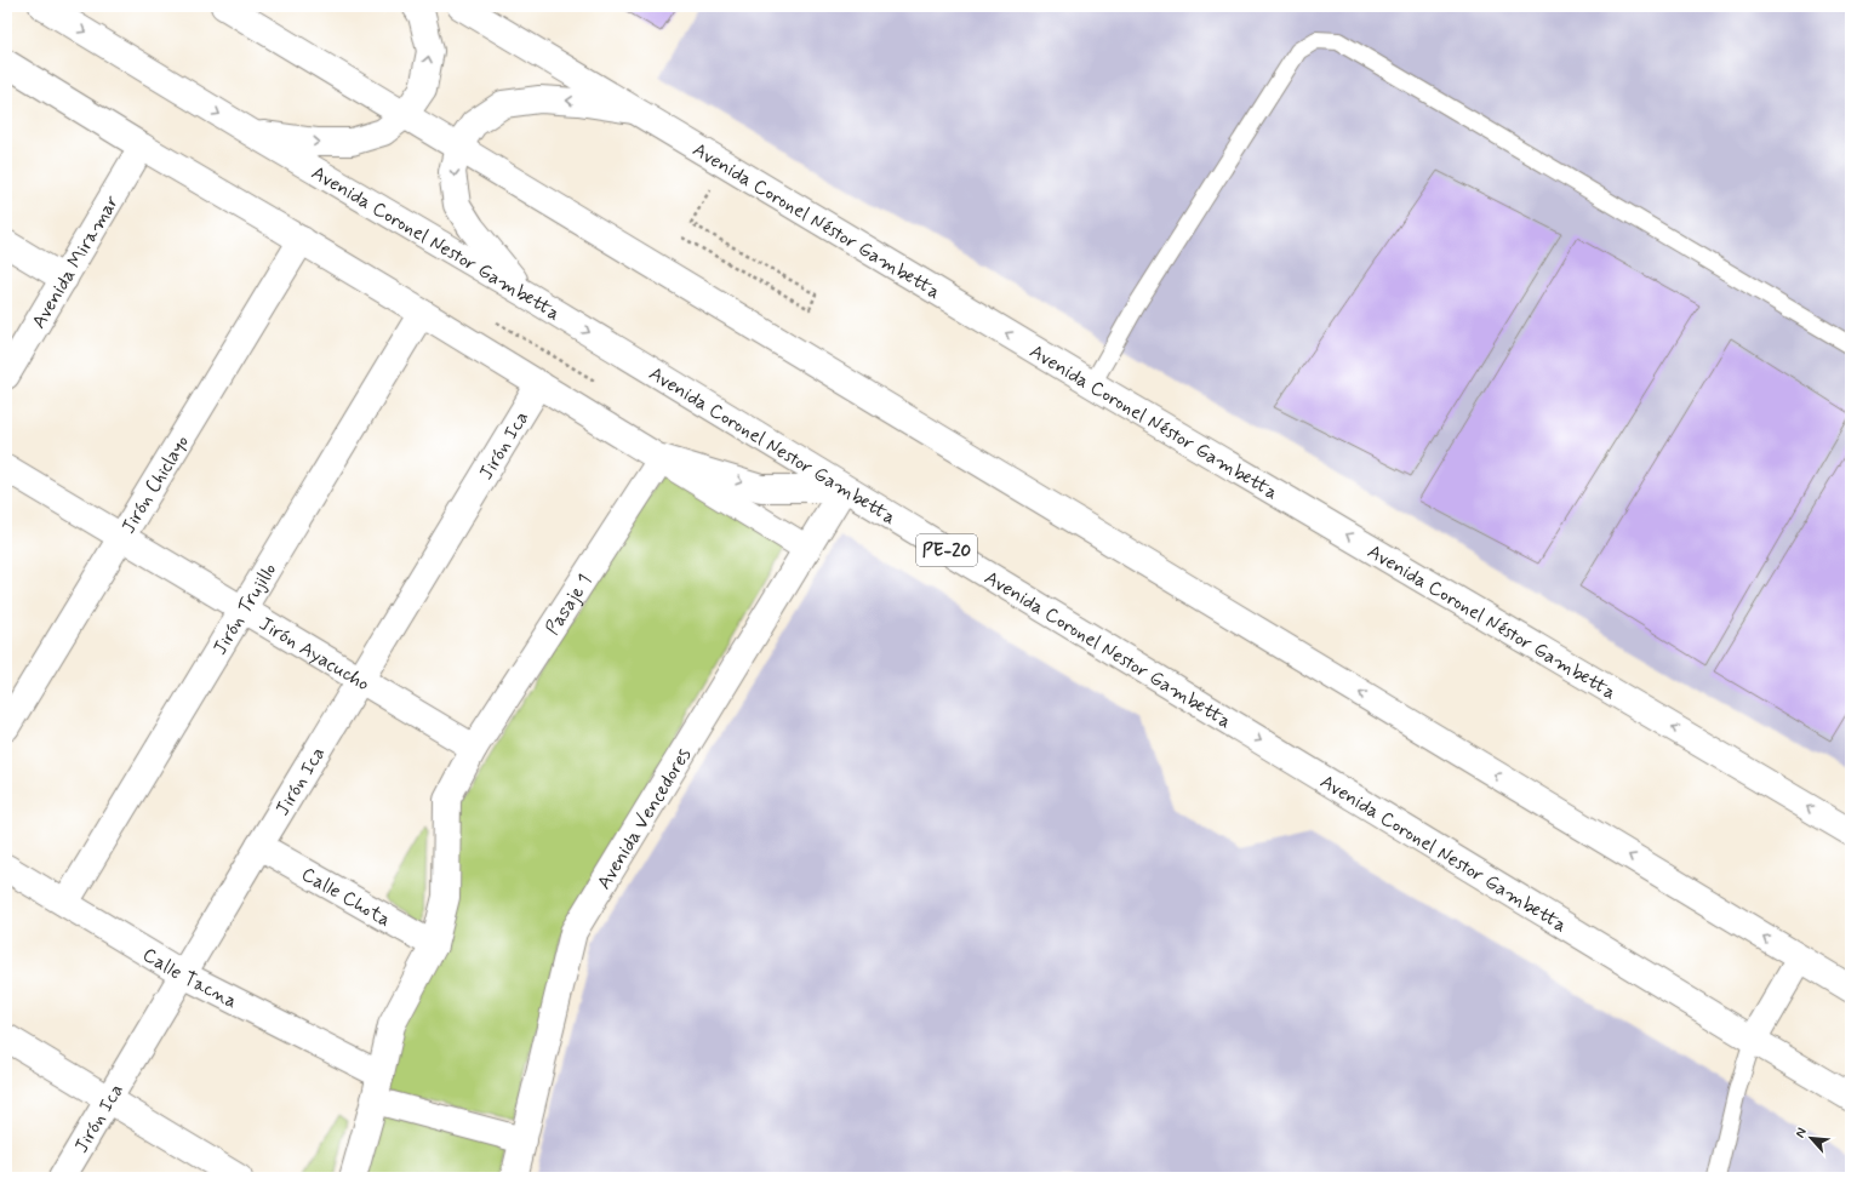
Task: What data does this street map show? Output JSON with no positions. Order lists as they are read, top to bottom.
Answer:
{
  "streets": {
    "main road": [
      "Avenida Coronel Néstor Gambetta",
      "Avenida Coronel Nestor Gambetta",
      "Avenida Miramar",
      "Jirón Ica",
      "Jirón Chiclayo",
      "PE-20",
      "Pasaje 1",
      "Jirón Trujillo",
      "Jirón Ayacucho",
      "Avenida Vencedores",
      "Calle Chota",
      "Calle Tacna"
    ]
  },
  "crossings": [
    ["Avenida Coronel Nestor Gambetta", "Avenida Vencedores"],
    ["Jirón Ica", "Jirón Ayacucho"],
    ["Jirón Ica", "Calle Chota"],
    ["Jirón Ica", "Calle Tacna"],
    ["Jirón Chiclayo", "Jirón Ayacucho"],
    ["Pasaje 1", "Jirón Ayacucho"],
    ["Pasaje 1", "Calle Chota"],
    ["Pasaje 1", "Calle Tacna"],
    ["Jirón Trujillo", "Jirón Ayacucho"],
    ["Jirón Trujillo", "Calle Tacna"],
    ["Avenida Vencedores", "Calle Tacna"]
  ],
  "north": "top left"
}
